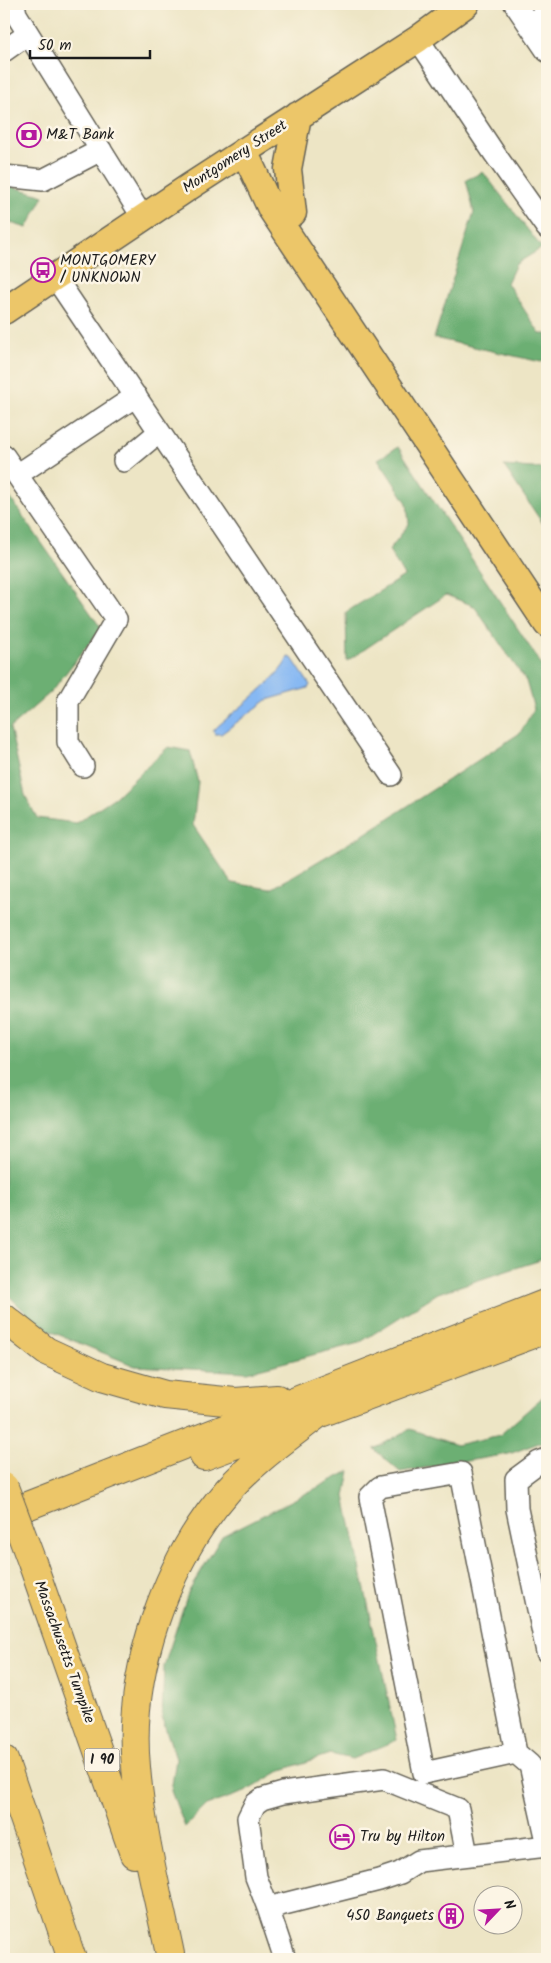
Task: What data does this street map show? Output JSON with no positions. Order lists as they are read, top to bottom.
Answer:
{
  "streets": {
    "highway": ["Massachusetts Turnpike", "I 90"],
    "main road": ["Montgomery Street"]
  },
  "places": {
    "bank": ["M&T Bank"],
    "bus stop": ["MONTGOMERY / UNKNOWN"],
    "hotel": ["Tru by Hilton"],
    "building": ["450 Banquets"]
  },
  "scale_bar": "50 m",
  "north": "top right"
}
